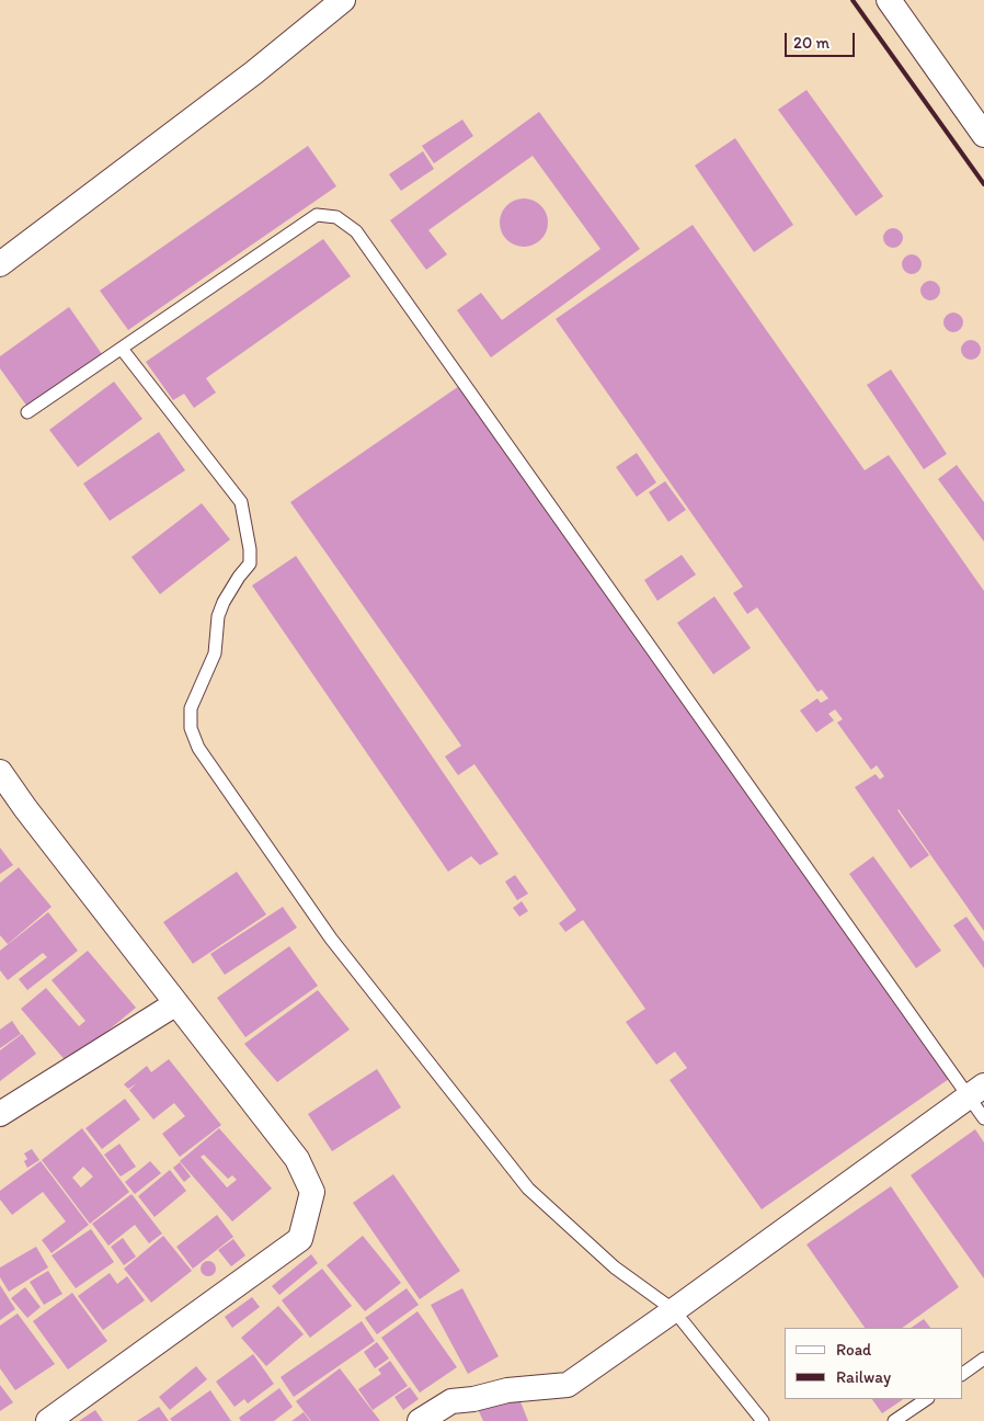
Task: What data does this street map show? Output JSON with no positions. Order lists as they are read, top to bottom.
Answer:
{
  "legend": ["Road", "Railway"],
  "scale_bar": "20 m"
}
